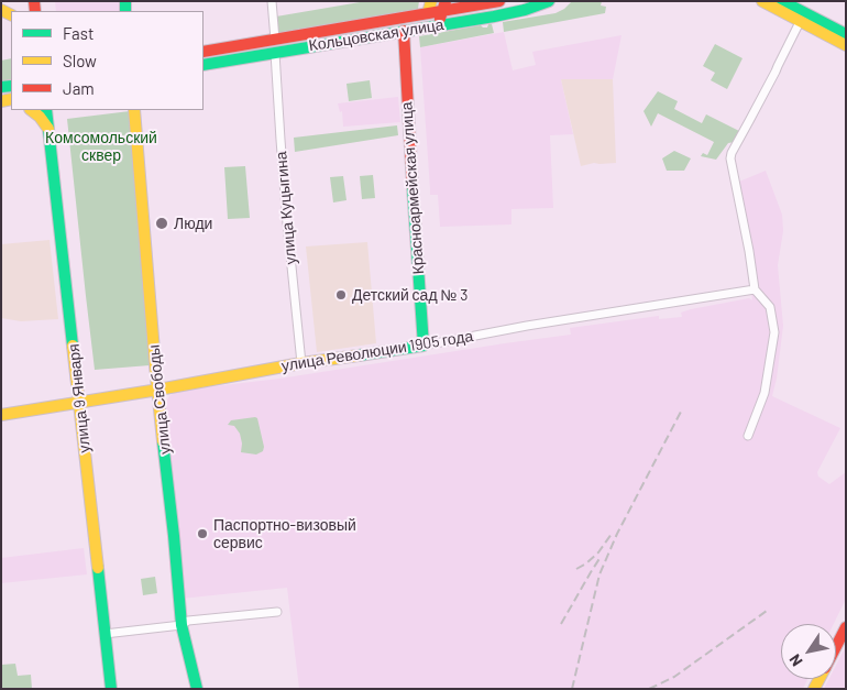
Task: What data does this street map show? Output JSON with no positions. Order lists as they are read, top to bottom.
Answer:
{
  "streets": {
    "main road": [
      "Кольцовская улица",
      "Красноармейская улица",
      "улица Революции 1905 года",
      "улица 9 Января",
      "улица Свободы"
    ],
    "street": ["улица Куцыгина"]
  },
  "crossings": [
    ["Кольцовская улица", "Красноармейская улица"],
    ["Кольцовская улица", "улица Куцыгина"],
    ["Красноармейская улица", "улица Революции 1905 года"],
    ["улица Куцыгина", "улица Революции 1905 года"],
    ["улица Революции 1905 года", "улица 9 Января"],
    ["улица Революции 1905 года", "улица Свободы"]
  ],
  "parks": ["Комсомольский сквер"],
  "places": ["Люди", "Детский сад № 3", "Паспортно-визовый сервис"],
  "legend": ["Fast", "Slow", "Jam"],
  "north": "bottom left"
}
